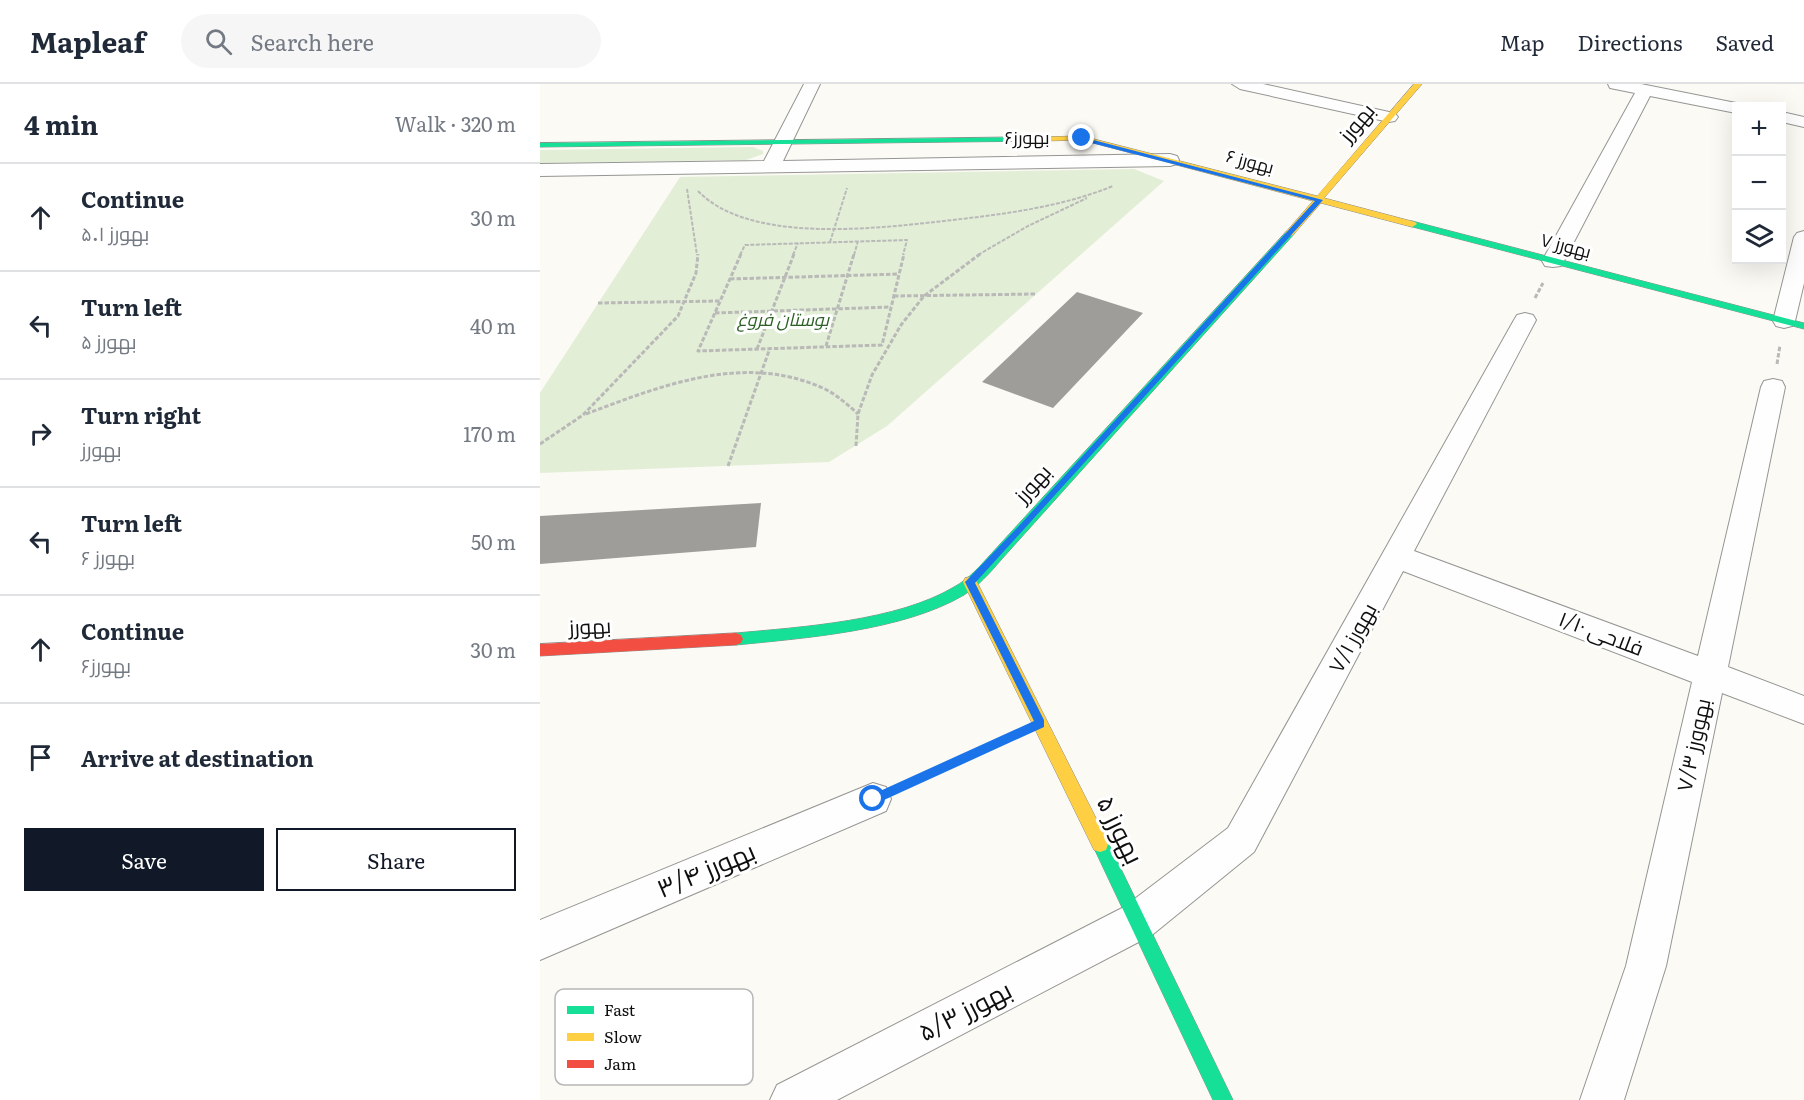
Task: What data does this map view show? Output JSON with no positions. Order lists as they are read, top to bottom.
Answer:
{
  "streets": {
    "street": [
      "بهورز",
      "بهورز۶",
      "بهورز ۶",
      "بهورز ۷",
      "فلاحی ۱/۱۰",
      "بهورز ۷/۱",
      "بهوورز ۷/۳",
      "بهورز ۵",
      "بهورز ۳/۴",
      "بهورز ۵/۳"
    ]
  },
  "crossings": [
    ["بهورز", "بهورز ۶"],
    ["بهورز", "بهورز ۷"],
    ["بهورز", "بهورز ۵"],
    ["بهورز۶", "بهورز ۶"],
    ["بهورز ۶", "بهورز ۷"],
    ["فلاحی ۱/۱۰", "بهورز ۷/۱"],
    ["فلاحی ۱/۱۰", "بهوورز ۷/۳"],
    ["بهورز ۷/۱", "بهورز ۵"],
    ["بهورز ۷/۱", "بهورز ۵/۳"],
    ["بهورز ۵", "بهورز ۵/۳"]
  ],
  "parks": ["بوستان فروغ"],
  "legend": ["Fast", "Slow", "Jam"],
  "page": {
    "header": "Mapleaf",
    "search": "Search here",
    "nav": ["Map", "Directions", "Saved"],
    "heading": ["4 min", "Walk · 320 m"],
    "map_buttons": ["+", "−"],
    "list": [
      ["Continue", "بهورز ۵.۱", "30 m"],
      ["Turn left", "بهورز ۵", "40 m"],
      ["Turn right", "بهورز", "170 m"],
      ["Turn left", "بهورز ۶", "50 m"],
      ["Continue", "بهورز۶", "30 m"],
      "Arrive at destination"
    ],
    "buttons": ["Save", "Share"]
  }
}
